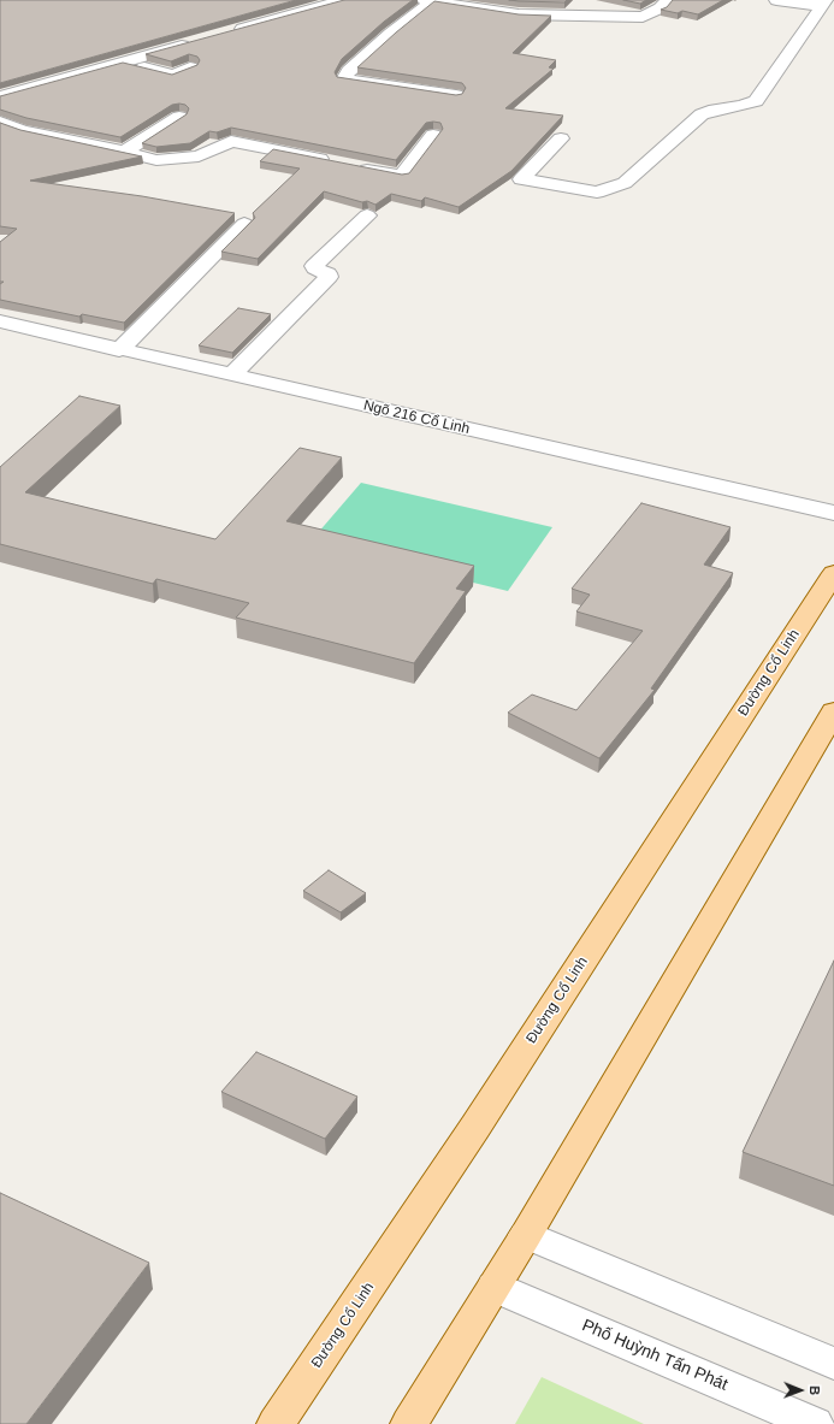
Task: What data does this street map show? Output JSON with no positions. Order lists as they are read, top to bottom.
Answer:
{
  "streets": {
    "main road": ["Đường Cổ Linh"],
    "street": ["Ngõ 216 Cổ Linh", "Phố Huỳnh Tấn Phát"]
  },
  "north": "right"
}
